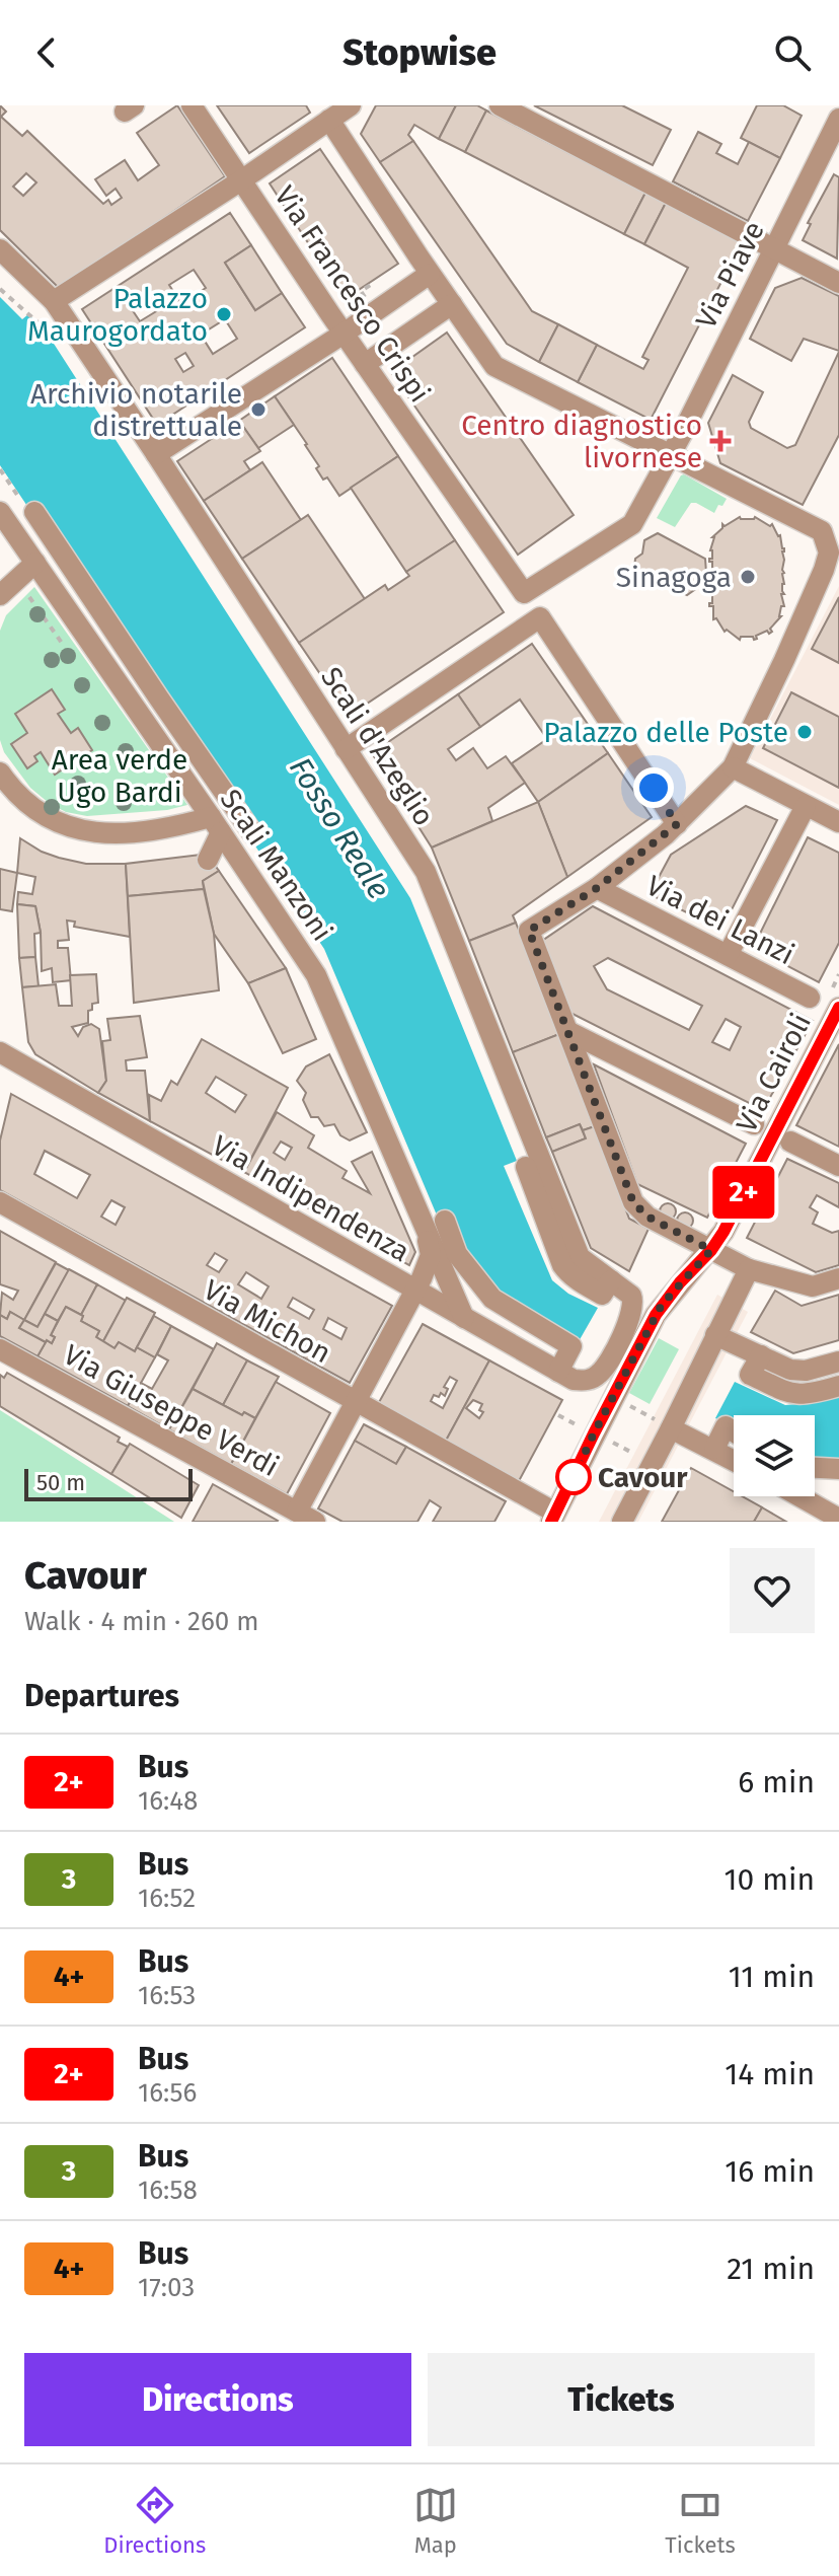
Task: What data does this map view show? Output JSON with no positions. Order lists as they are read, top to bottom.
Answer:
{
  "streets": {
    "street": [
      "Via Piave",
      "Via Francesco Crispi",
      "Scali d'Azeglio",
      "Scali Manzoni",
      "Via dei Lanzi",
      "Via Cairoli",
      "Via Indipendenza",
      "Via Michon",
      "Via Giuseppe Verdi"
    ]
  },
  "crossings": [
    ["Via Piave", "Via Francesco Crispi"],
    ["Scali d'Azeglio", "Via Cairoli"],
    ["Scali Manzoni", "Via Indipendenza"],
    ["Via Cairoli", "Via Indipendenza"],
    ["Via Cairoli", "Via Michon"]
  ],
  "water": ["Fosso Reale"],
  "parks": ["Area verde Ugo Bardi"],
  "places": {
    "other": [
      "Palazzo Maurogordato",
      "Archivio notarile distrettuale",
      "Sinagoga",
      "Palazzo delle Poste",
      "Cavour"
    ],
    "health": ["Centro diagnostico livornese"]
  },
  "lines": ["bus line 2+"],
  "scale_bar": "50 m",
  "page": {
    "header": "Stopwise",
    "on_map": "2+",
    "scale": "50 m",
    "heading": [
      ["Cavour", "Walk · 4 min · 260 m"],
      "Departures"
    ],
    "list": [
      {
        "mark": "2+",
        "name": "Bus",
        "note": "16:48",
        "value": "6 min"
      },
      {
        "mark": "3",
        "name": "Bus",
        "note": "16:52",
        "value": "10 min"
      },
      {
        "mark": "4+",
        "name": "Bus",
        "note": "16:53",
        "value": "11 min"
      },
      {
        "mark": "2+",
        "name": "Bus",
        "note": "16:56",
        "value": "14 min"
      },
      {
        "mark": "3",
        "name": "Bus",
        "note": "16:58",
        "value": "16 min"
      },
      {
        "mark": "4+",
        "name": "Bus",
        "note": "17:03",
        "value": "21 min"
      }
    ],
    "buttons": ["Directions", "Tickets"],
    "tabs": ["Directions", "Map", "Tickets"]
  }
}
